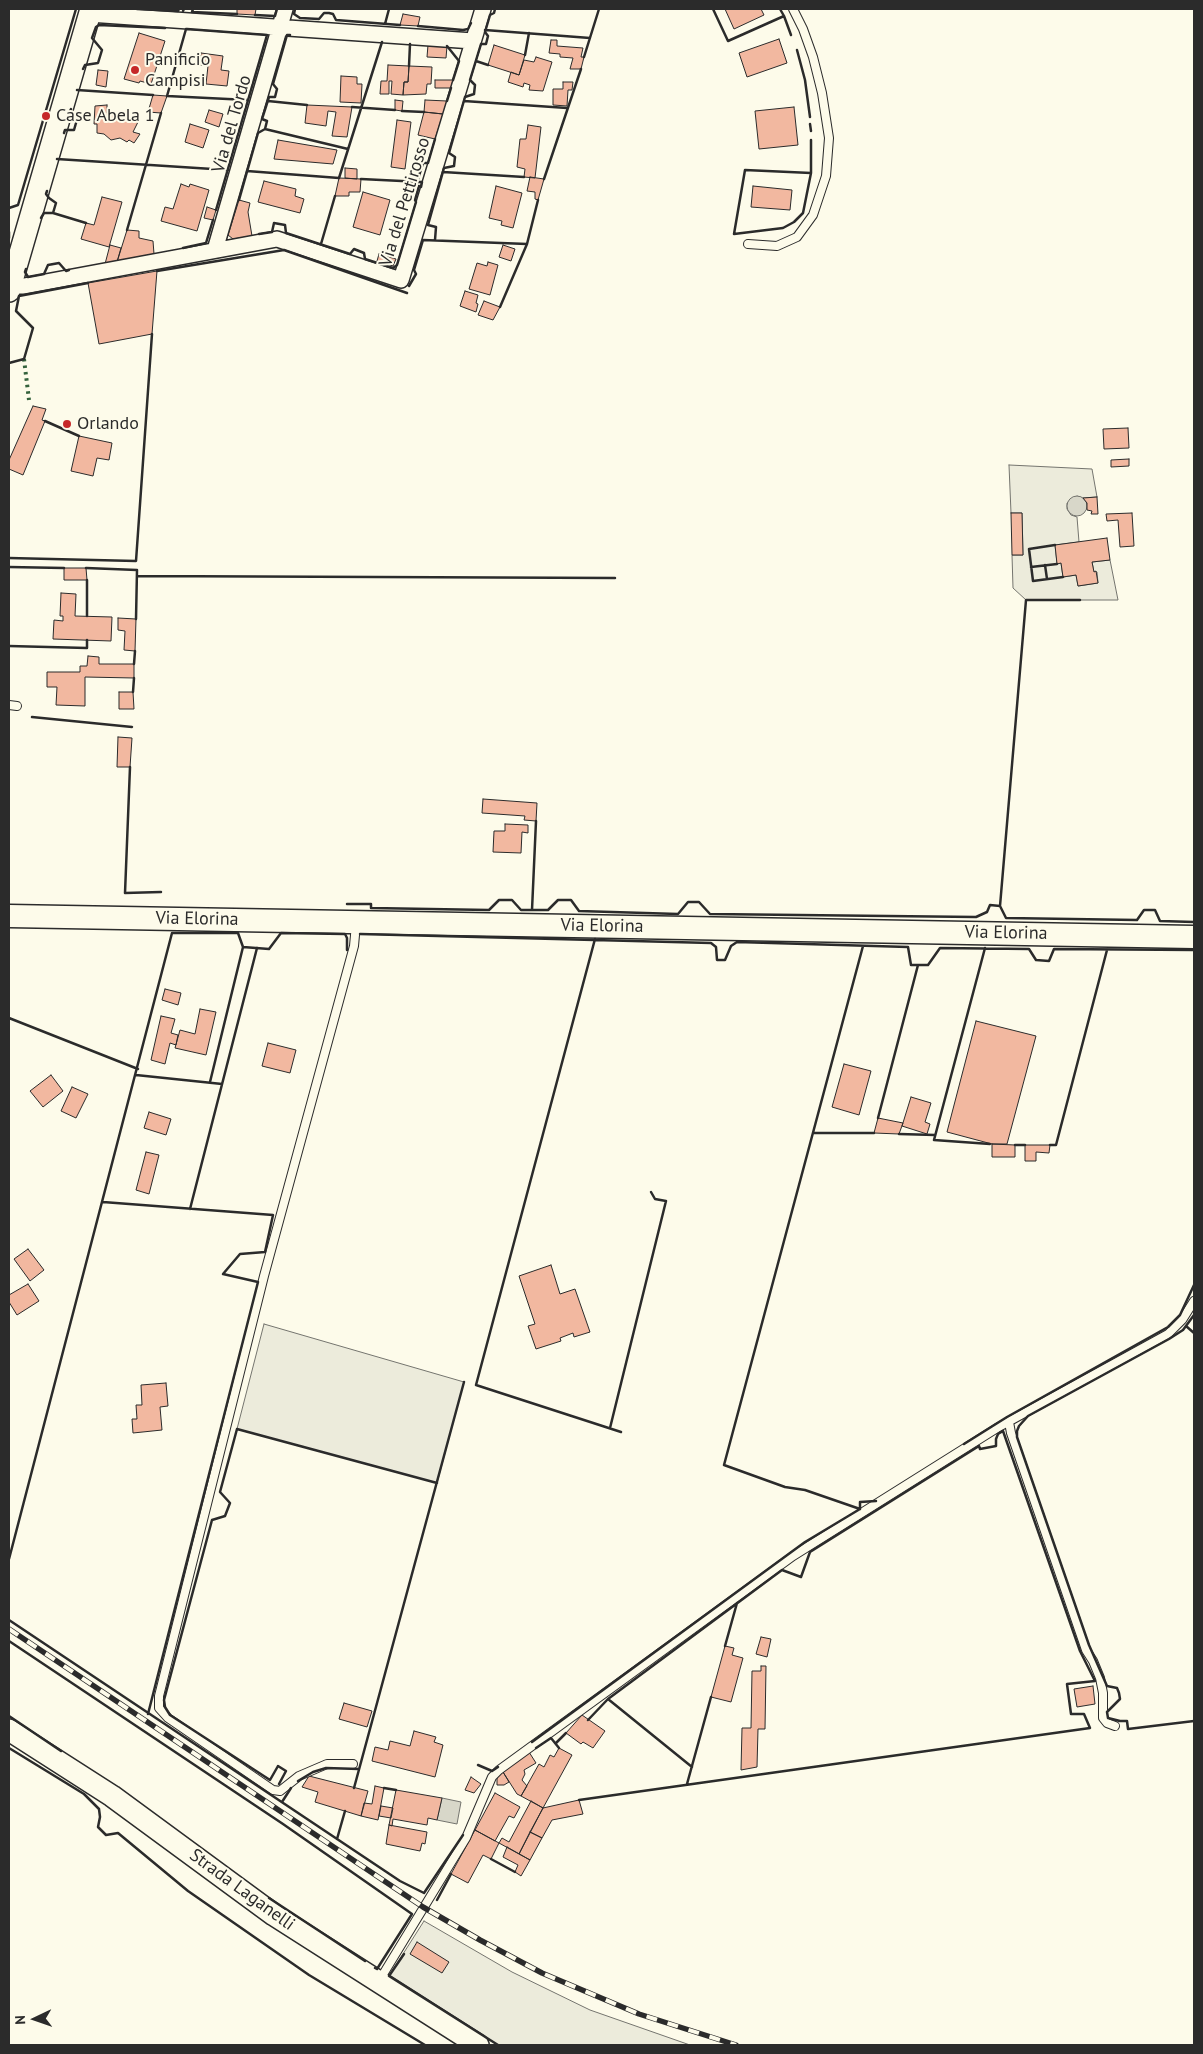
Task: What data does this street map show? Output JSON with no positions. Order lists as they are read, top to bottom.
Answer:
{
  "streets": {
    "main road": ["Via Elorina"],
    "street": ["Via del Tordo", "Via del Pettirosso", "Strada Laganelli"]
  },
  "crossings": [
    ["Via del Tordo", "Via del Pettirosso"]
  ],
  "places": ["Panificio Campisi", "Case Abela 1", "Orlando"],
  "north": "left"
}
